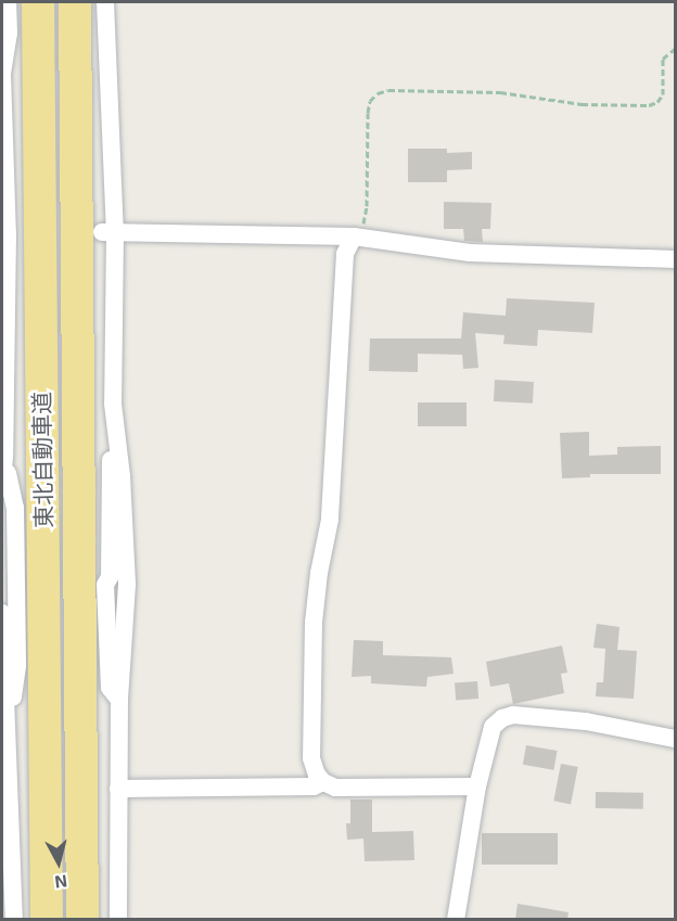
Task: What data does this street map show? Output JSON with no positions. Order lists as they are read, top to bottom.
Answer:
{
  "streets": {
    "highway": ["東北自動車道"]
  },
  "north": "bottom"
}
